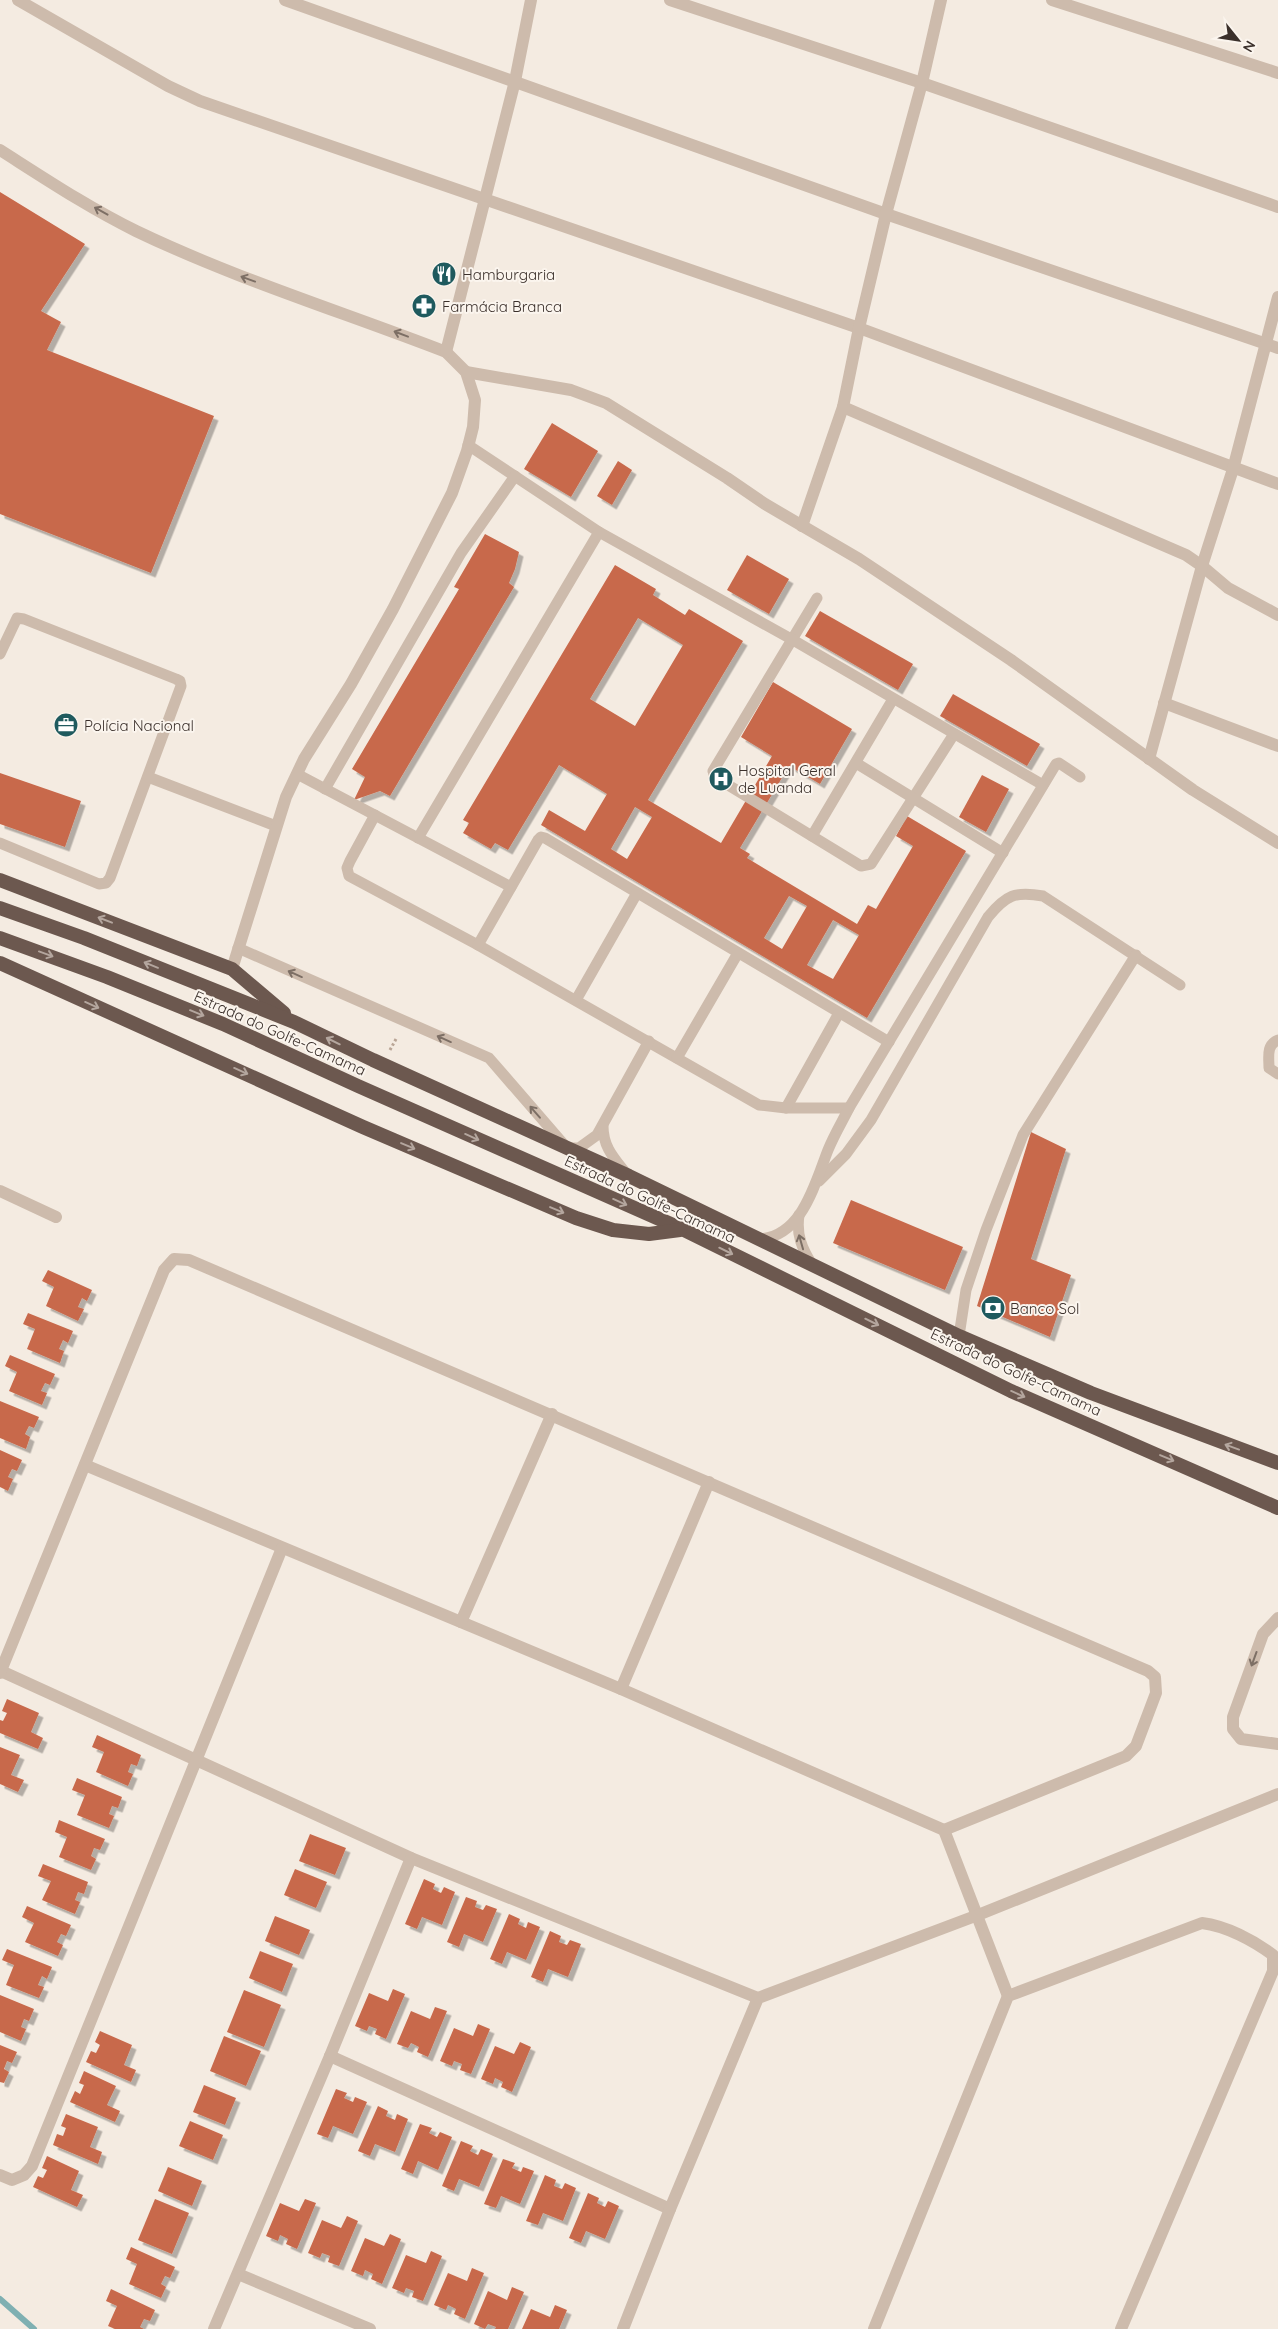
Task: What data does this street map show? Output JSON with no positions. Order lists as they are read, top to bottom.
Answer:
{
  "streets": {
    "highway": ["Estrada do Golfe-Camama"]
  },
  "places": {
    "restaurant": ["Hamburgaria"],
    "pharmacy": ["Farmácia Branca"],
    "office": ["Polícia Nacional"],
    "hospital": ["Hospital Geral de Luanda"],
    "bank": ["Banco Sol"]
  },
  "north": "bottom right"
}
